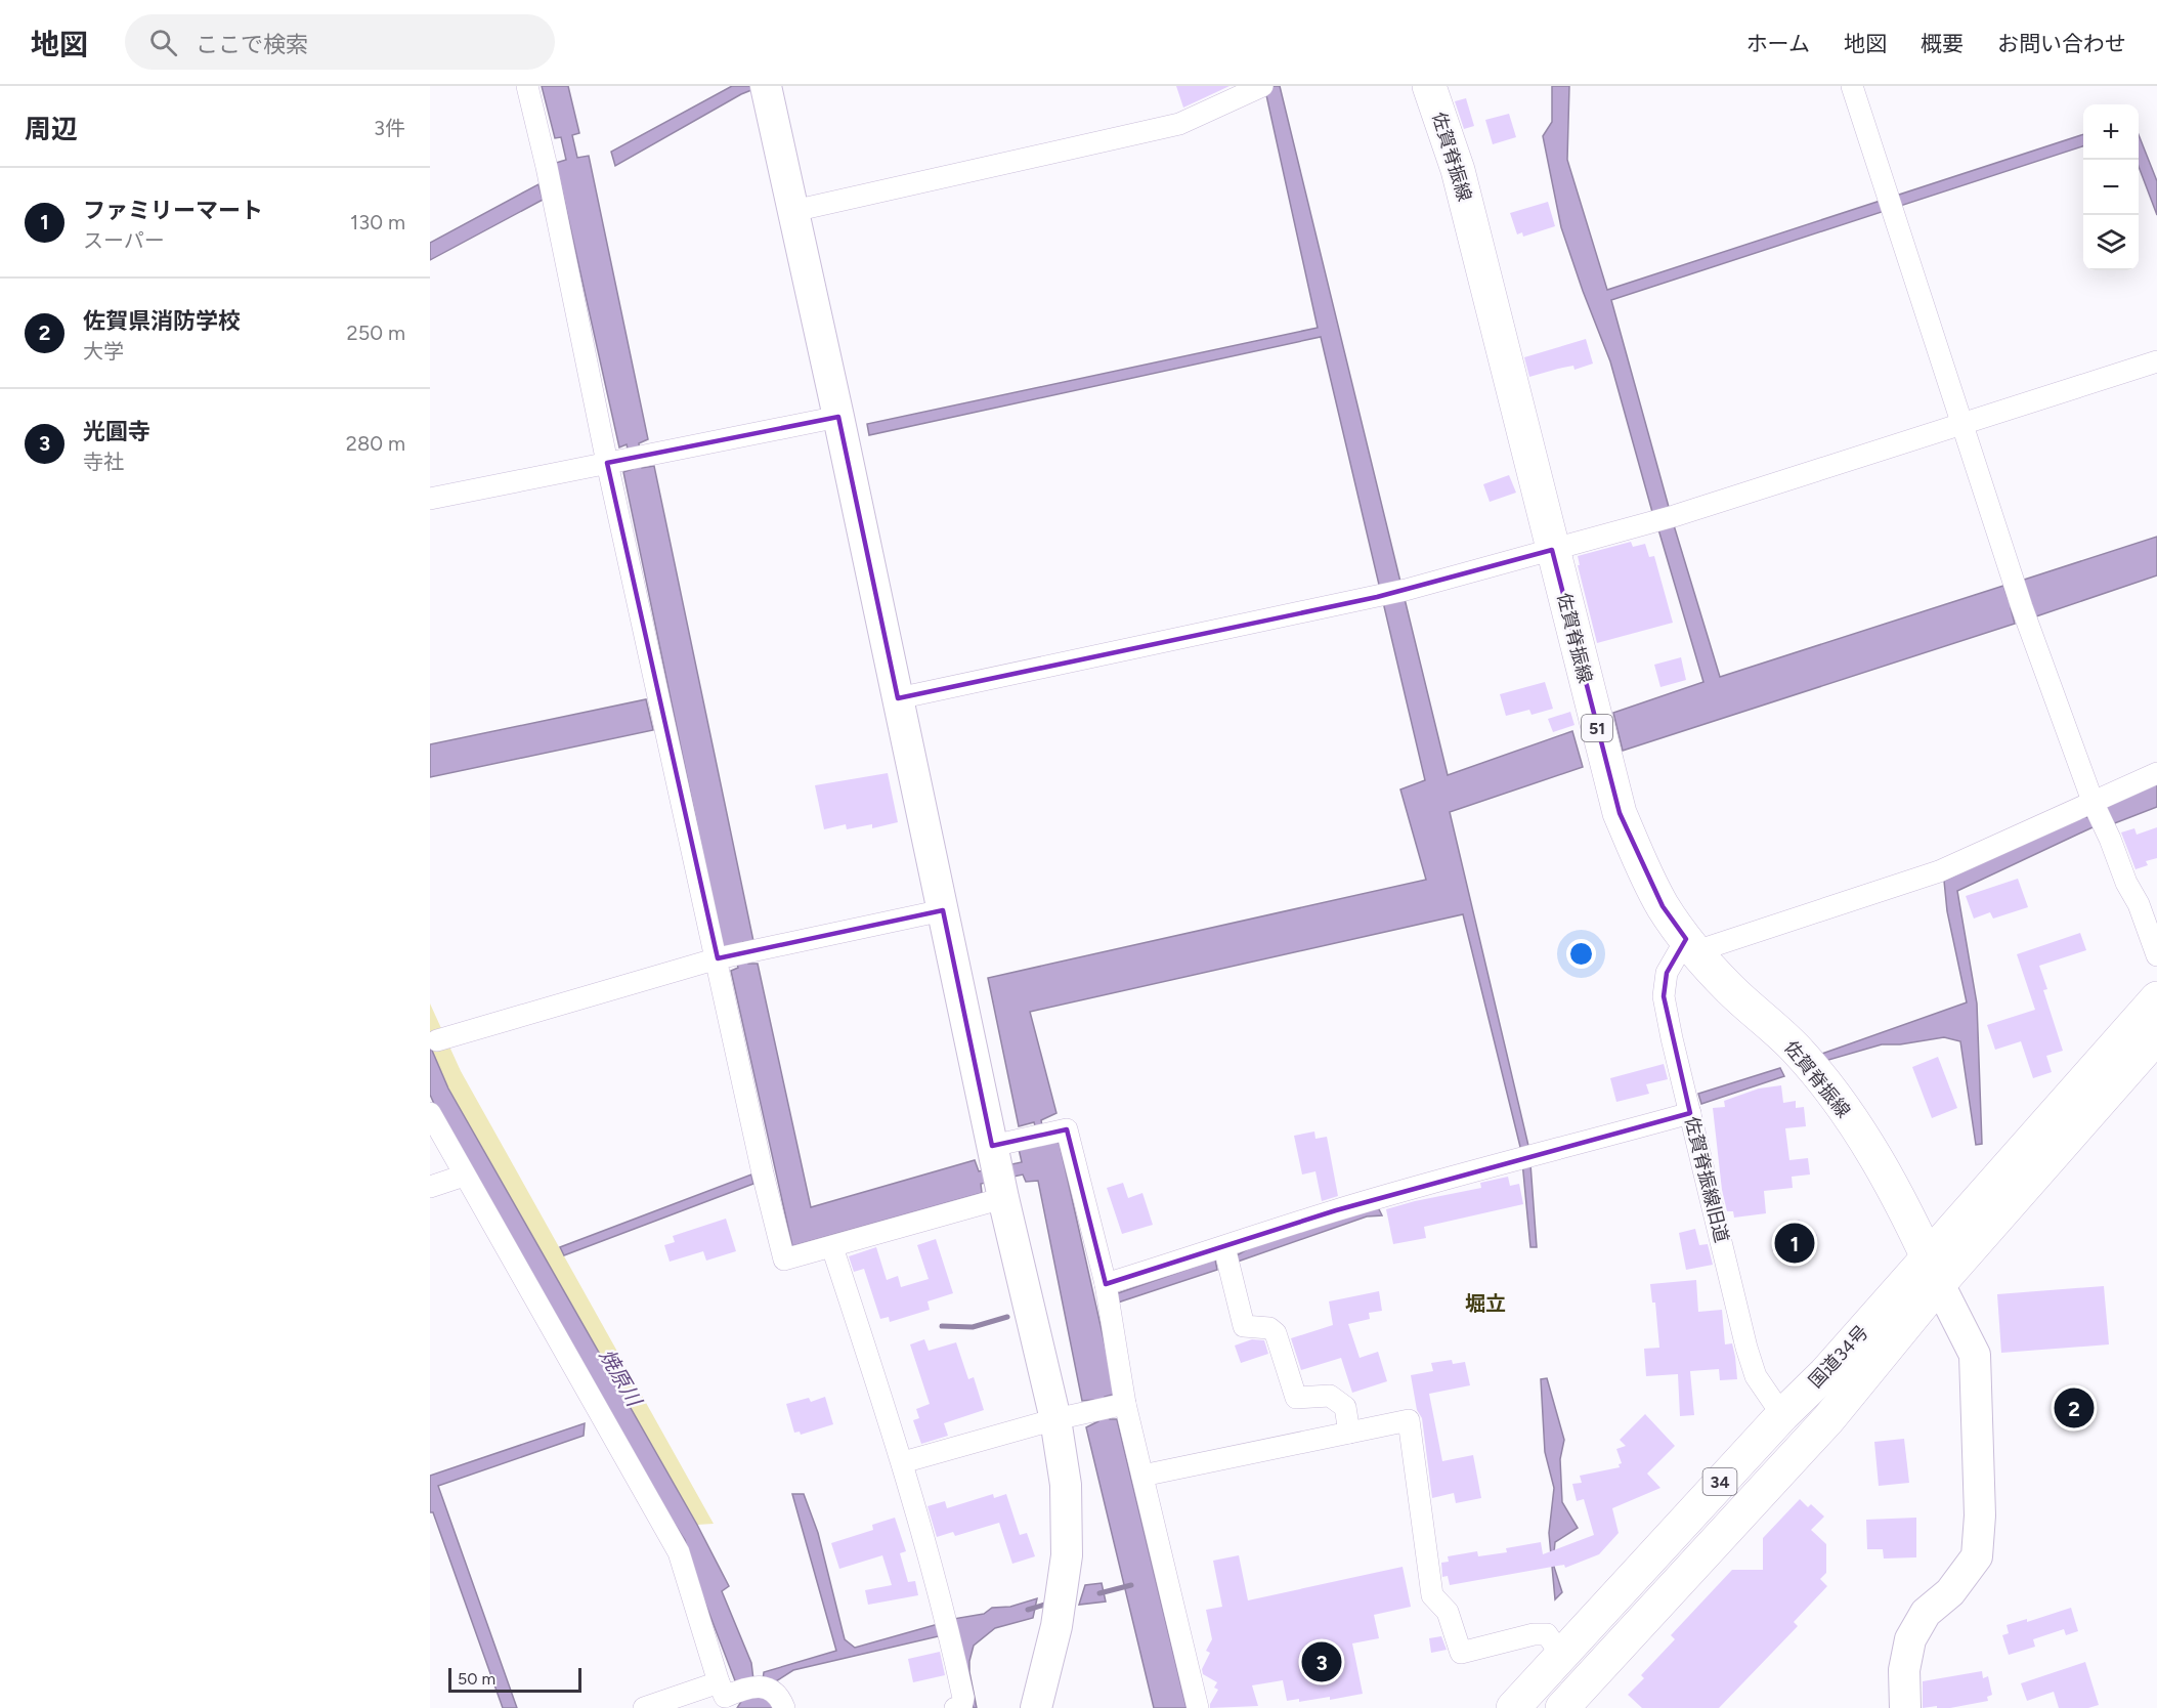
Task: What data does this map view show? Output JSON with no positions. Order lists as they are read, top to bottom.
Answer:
{
  "streets": {
    "main road": [
      "佐賀脊振線",
      "51",
      "国道34号",
      "34"
    ],
    "street": ["佐賀脊振線旧道"]
  },
  "crossings": [
    ["佐賀脊振線", "佐賀脊振線旧道"],
    ["佐賀脊振線", "国道34号"],
    ["佐賀脊振線旧道", "国道34号"]
  ],
  "districts": ["堀立"],
  "water": ["焼原川"],
  "scale_bar": "50 m",
  "page": {
    "header": "地図",
    "search": "ここで検索",
    "nav": [
      "ホーム",
      "地図",
      "概要",
      "お問い合わせ"
    ],
    "heading": ["周辺", "3件"],
    "map_buttons": ["+", "−"],
    "list": [
      {
        "mark": "1",
        "name": "ファミリーマート",
        "note": "スーパー",
        "value": "130 m"
      },
      {
        "mark": "2",
        "name": "佐賀県消防学校",
        "note": "大学",
        "value": "250 m"
      },
      {
        "mark": "3",
        "name": "光圓寺",
        "note": "寺社",
        "value": "280 m"
      }
    ],
    "pins": ["1", "2", "3"],
    "scale": "50 m"
  }
}
